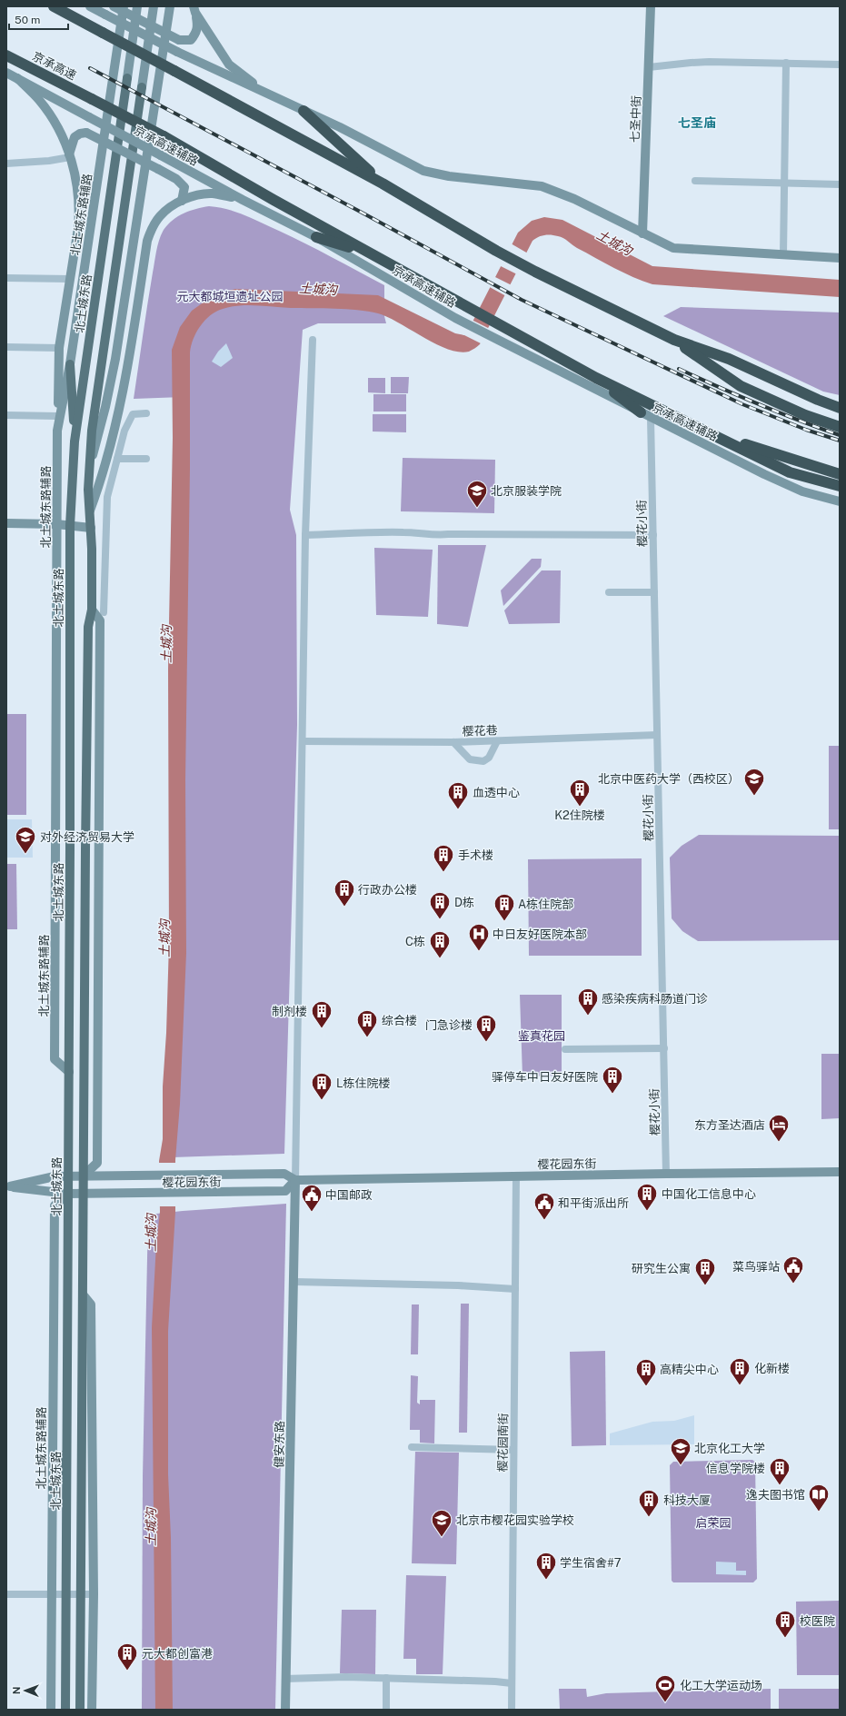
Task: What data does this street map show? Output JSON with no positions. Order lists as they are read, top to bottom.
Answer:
{
  "streets": {
    "highway": ["京承高速"],
    "main road": ["北土城东路"],
    "street": [
      "七圣中街",
      "京承高速辅路",
      "北土城东路辅路",
      "樱花小街",
      "樱花巷",
      "樱花园东街",
      "樱花园南街",
      "健安东路"
    ]
  },
  "crossings": [
    ["京承高速辅路", "樱花小街"],
    ["北土城东路辅路", "北土城东路"],
    ["北土城东路辅路", "樱花园东街"],
    ["北土城东路", "樱花园东街"],
    ["樱花小街", "樱花巷"],
    ["樱花小街", "樱花园东街"],
    ["樱花园东街", "樱花园南街"],
    ["樱花园东街", "健安东路"]
  ],
  "districts": ["七圣庙"],
  "water": ["土城沟"],
  "parks": ["元大都城垣遗址公园", "鉴真花园", "启荣园"],
  "places": {
    "school or university": [
      "北京服装学院",
      "北京中医药大学（西校区）",
      "对外经济贸易大学",
      "北京化工大学",
      "北京市樱花园实验学校"
    ],
    "building": [
      "K2住院楼",
      "血透中心",
      "手术楼",
      "行政办公楼",
      "D栋",
      "A栋住院部",
      "C栋",
      "感染疾病科肠道门诊",
      "制剂楼",
      "综合楼",
      "门急诊楼",
      "驿停车中日友好医院",
      "L栋住院楼",
      "中国化工信息中心",
      "研究生公寓",
      "化新楼",
      "高精尖中心",
      "信息学院楼",
      "科技大厦",
      "学生宿舍#7",
      "校医院",
      "元大都创富港"
    ],
    "hospital": ["中日友好医院本部"],
    "hotel": ["东方圣达酒店"],
    "public building": ["中国邮政", "和平街派出所", "菜鸟驿站"],
    "library": ["逸夫图书馆"],
    "sports": ["化工大学运动场"]
  },
  "scale_bar": "50 m",
  "north": "left"
}
